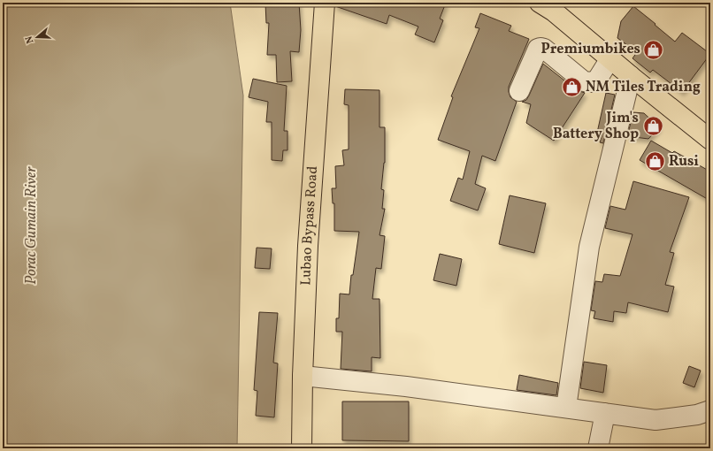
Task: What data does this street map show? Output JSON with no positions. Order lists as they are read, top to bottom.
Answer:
{
  "streets": {
    "main road": ["Lubao Bypass Road"]
  },
  "water": ["Porac Gumain River"],
  "places": {
    "shop": [
      "Premiumbikes",
      "NM Tiles Trading",
      "Jim's Battery Shop",
      "Rusi"
    ]
  },
  "north": "left"
}
